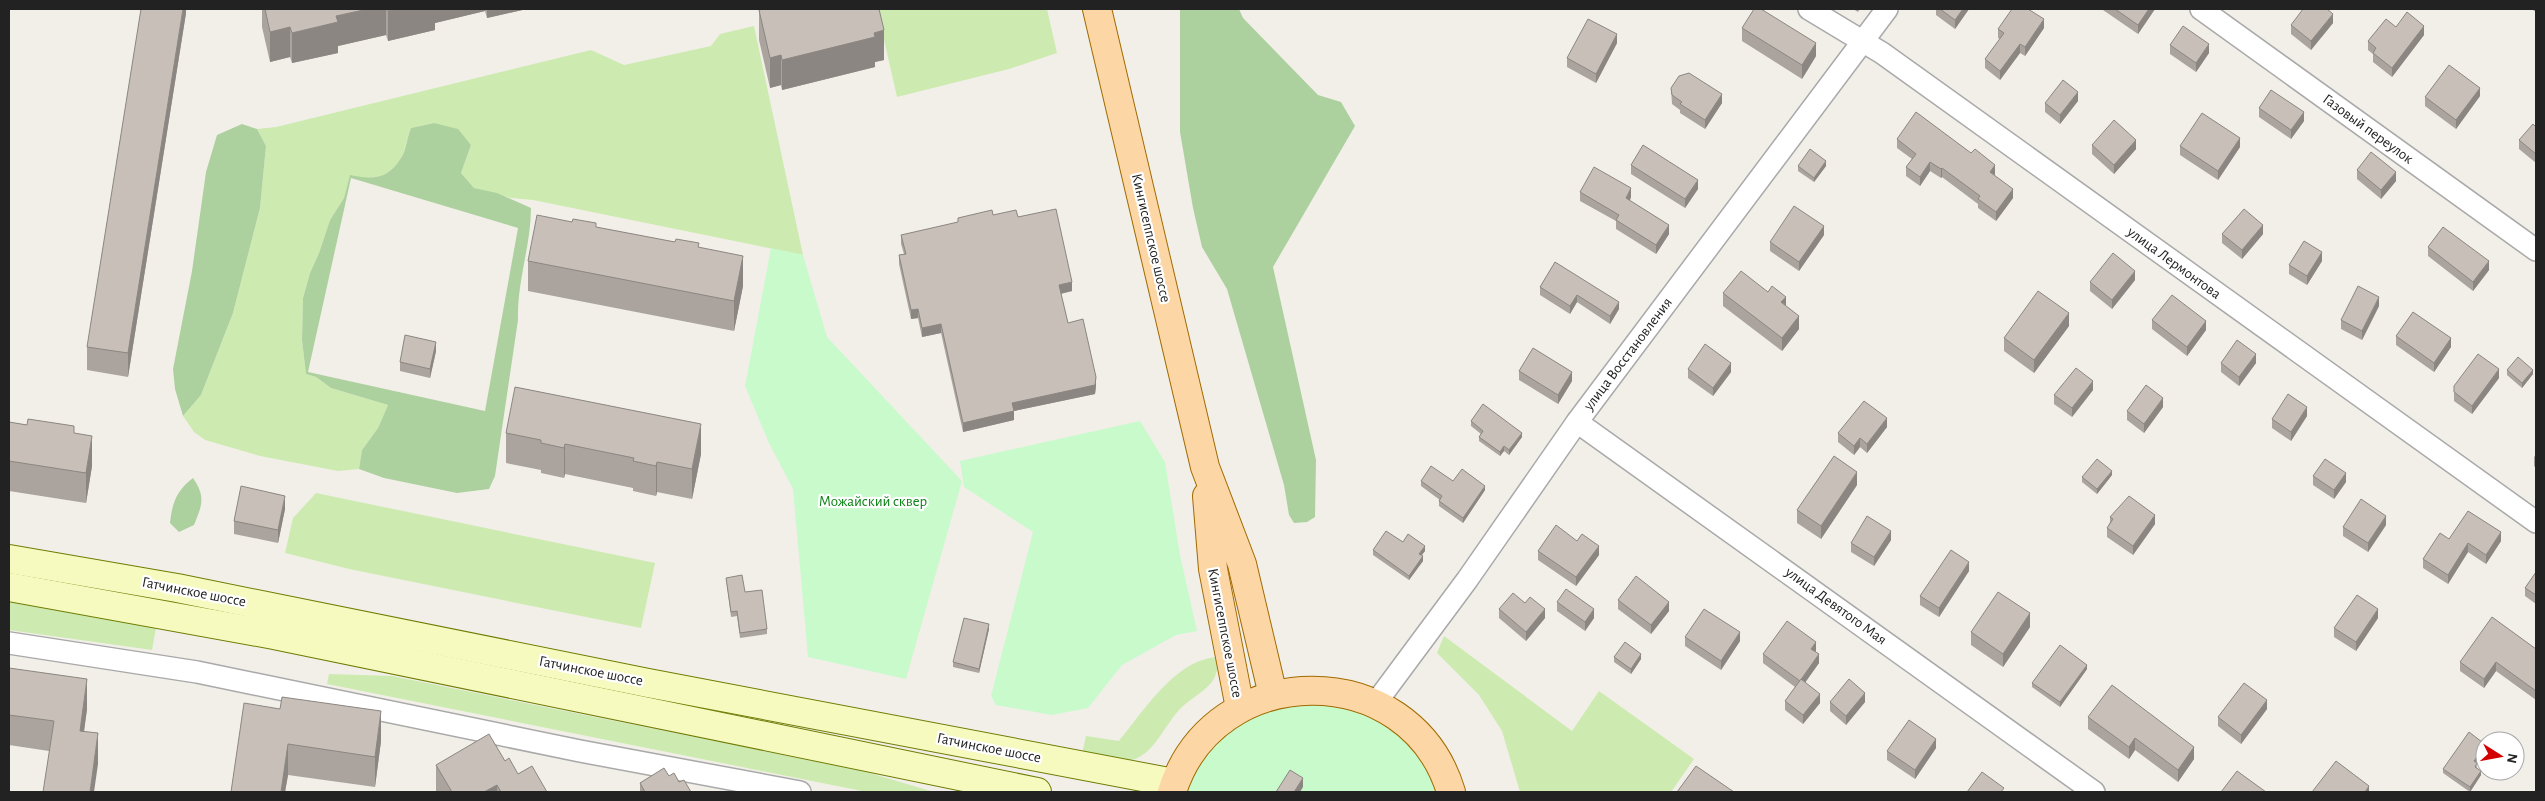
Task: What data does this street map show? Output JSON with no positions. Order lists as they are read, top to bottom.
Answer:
{
  "streets": {
    "main road": ["Кингисеппское шоссе", "Гатчинское шоссе"],
    "street": [
      "Газовый переулок",
      "улица Лермонтова",
      "улица Восстановления",
      "улица Девятого Мая"
    ]
  },
  "crossings": [
    ["улица Лермонтова", "улица Восстановления"],
    ["улица Восстановления", "улица Девятого Мая"]
  ],
  "parks": ["Можайский сквер"],
  "north": "right"
}
